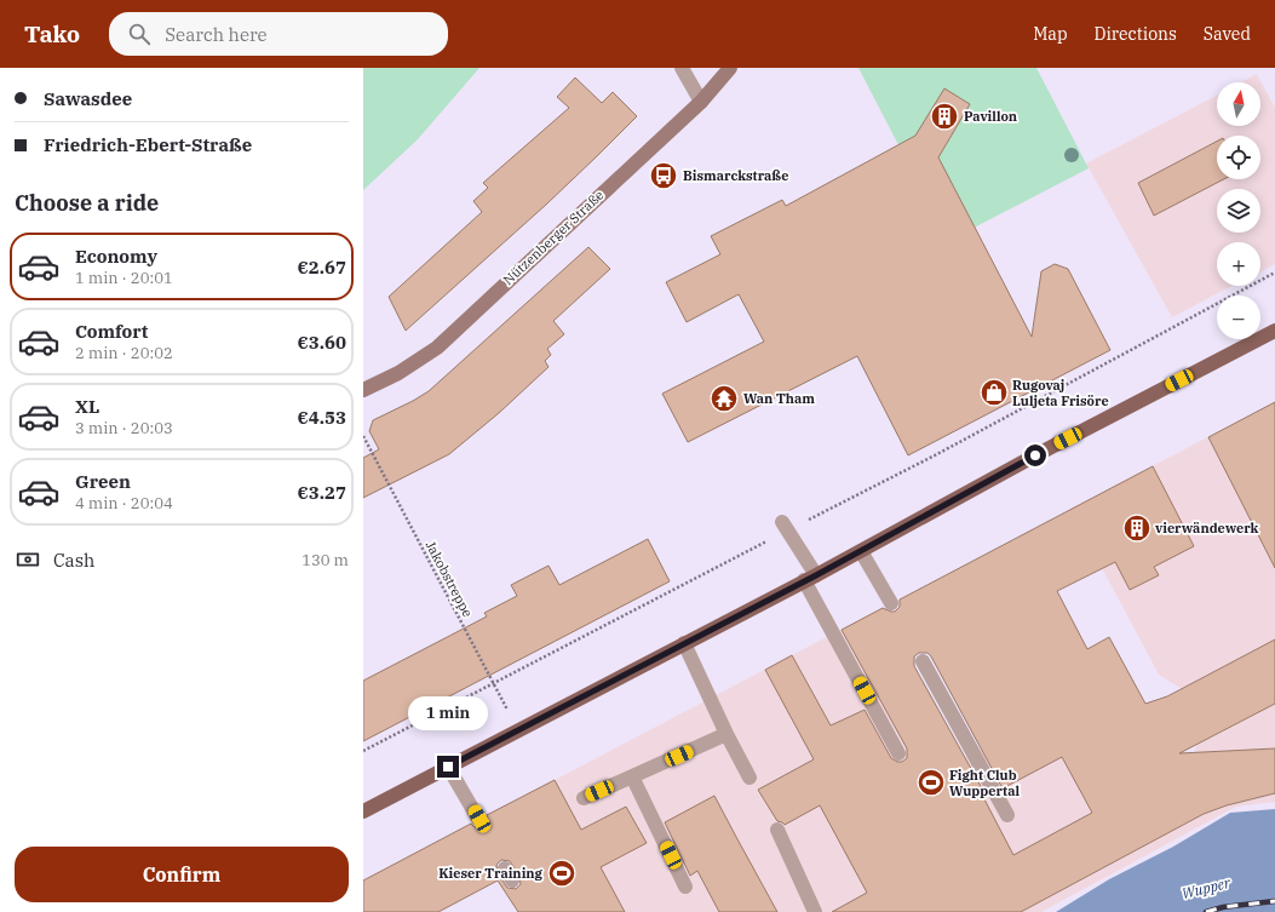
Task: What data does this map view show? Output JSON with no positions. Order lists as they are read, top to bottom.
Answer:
{
  "streets": {
    "street": ["Nützenberger Straße"],
    "path": ["Jakobstreppe"]
  },
  "water": ["Wupper"],
  "places": {
    "building": ["Pavillon", "vierwändewerk"],
    "bus stop": ["Bismarckstraße"],
    "shop": ["Rugovaj Luljeta Frisöre"],
    "temple": ["Wan Tham"],
    "sports": ["Fight Club Wuppertal", "Kieser Training"]
  },
  "north": "top",
  "page": {
    "header": "Tako",
    "search": "Search here",
    "nav": ["Map", "Directions", "Saved"],
    "banner": ["Sawasdee", "Friedrich-Ebert-Straße"],
    "map_buttons": ["+", "−"],
    "heading": "Choose a ride",
    "list": [
      {
        "name": "Economy",
        "note": "1 min · 20:01",
        "value": "€2.67"
      },
      {
        "name": "Comfort",
        "note": "2 min · 20:02",
        "value": "€3.60"
      },
      {
        "name": "XL",
        "note": "3 min · 20:03",
        "value": "€4.53"
      },
      {
        "name": "Green",
        "note": "4 min · 20:04",
        "value": "€3.27"
      }
    ],
    "pay": ["Cash", "130 m"],
    "bubble": "1 min",
    "buttons": "Confirm"
  }
}
